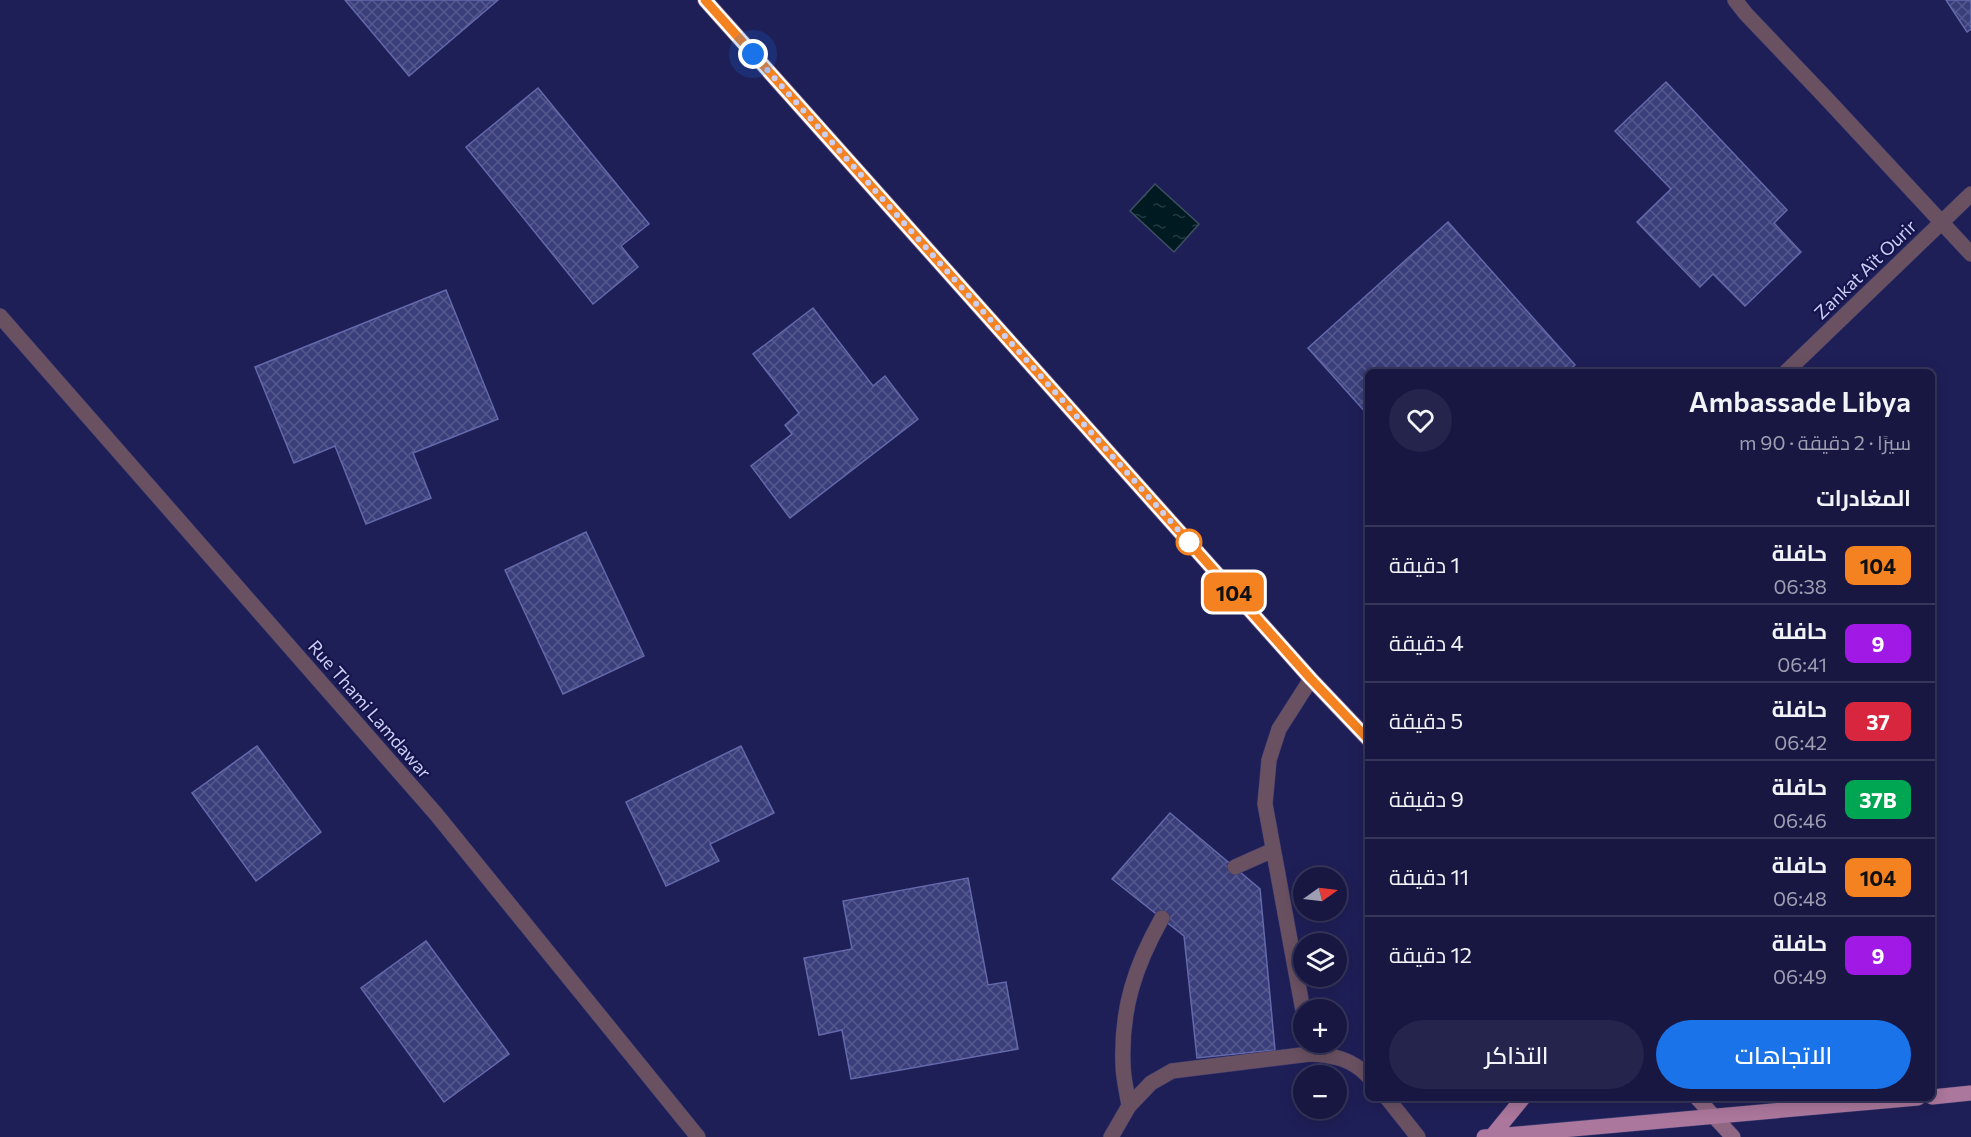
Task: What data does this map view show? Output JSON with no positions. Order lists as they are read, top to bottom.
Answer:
{
  "streets": {
    "street": ["Zankat Aït Ourir", "Rue Thami Lamdawar"]
  },
  "lines": ["bus line 104"],
  "north": "right",
  "page": {
    "on_map": "104",
    "heading": [
      ["Ambassade Libya", "سيرًا · 2 دقيقة · 90 m"],
      "المغادرات"
    ],
    "list": [
      {
        "mark": "104",
        "name": "حافلة",
        "note": "06:38",
        "value": "1 دقيقة"
      },
      {
        "mark": "9",
        "name": "حافلة",
        "note": "06:41",
        "value": "4 دقيقة"
      },
      {
        "mark": "37",
        "name": "حافلة",
        "note": "06:42",
        "value": "5 دقيقة"
      },
      {
        "mark": "37B",
        "name": "حافلة",
        "note": "06:46",
        "value": "9 دقيقة"
      },
      {
        "mark": "104",
        "name": "حافلة",
        "note": "06:48",
        "value": "11 دقيقة"
      },
      {
        "mark": "9",
        "name": "حافلة",
        "note": "06:49",
        "value": "12 دقيقة"
      }
    ],
    "map_buttons": ["+", "−"],
    "buttons": ["الاتجاهات", "التذاكر"]
  }
}
